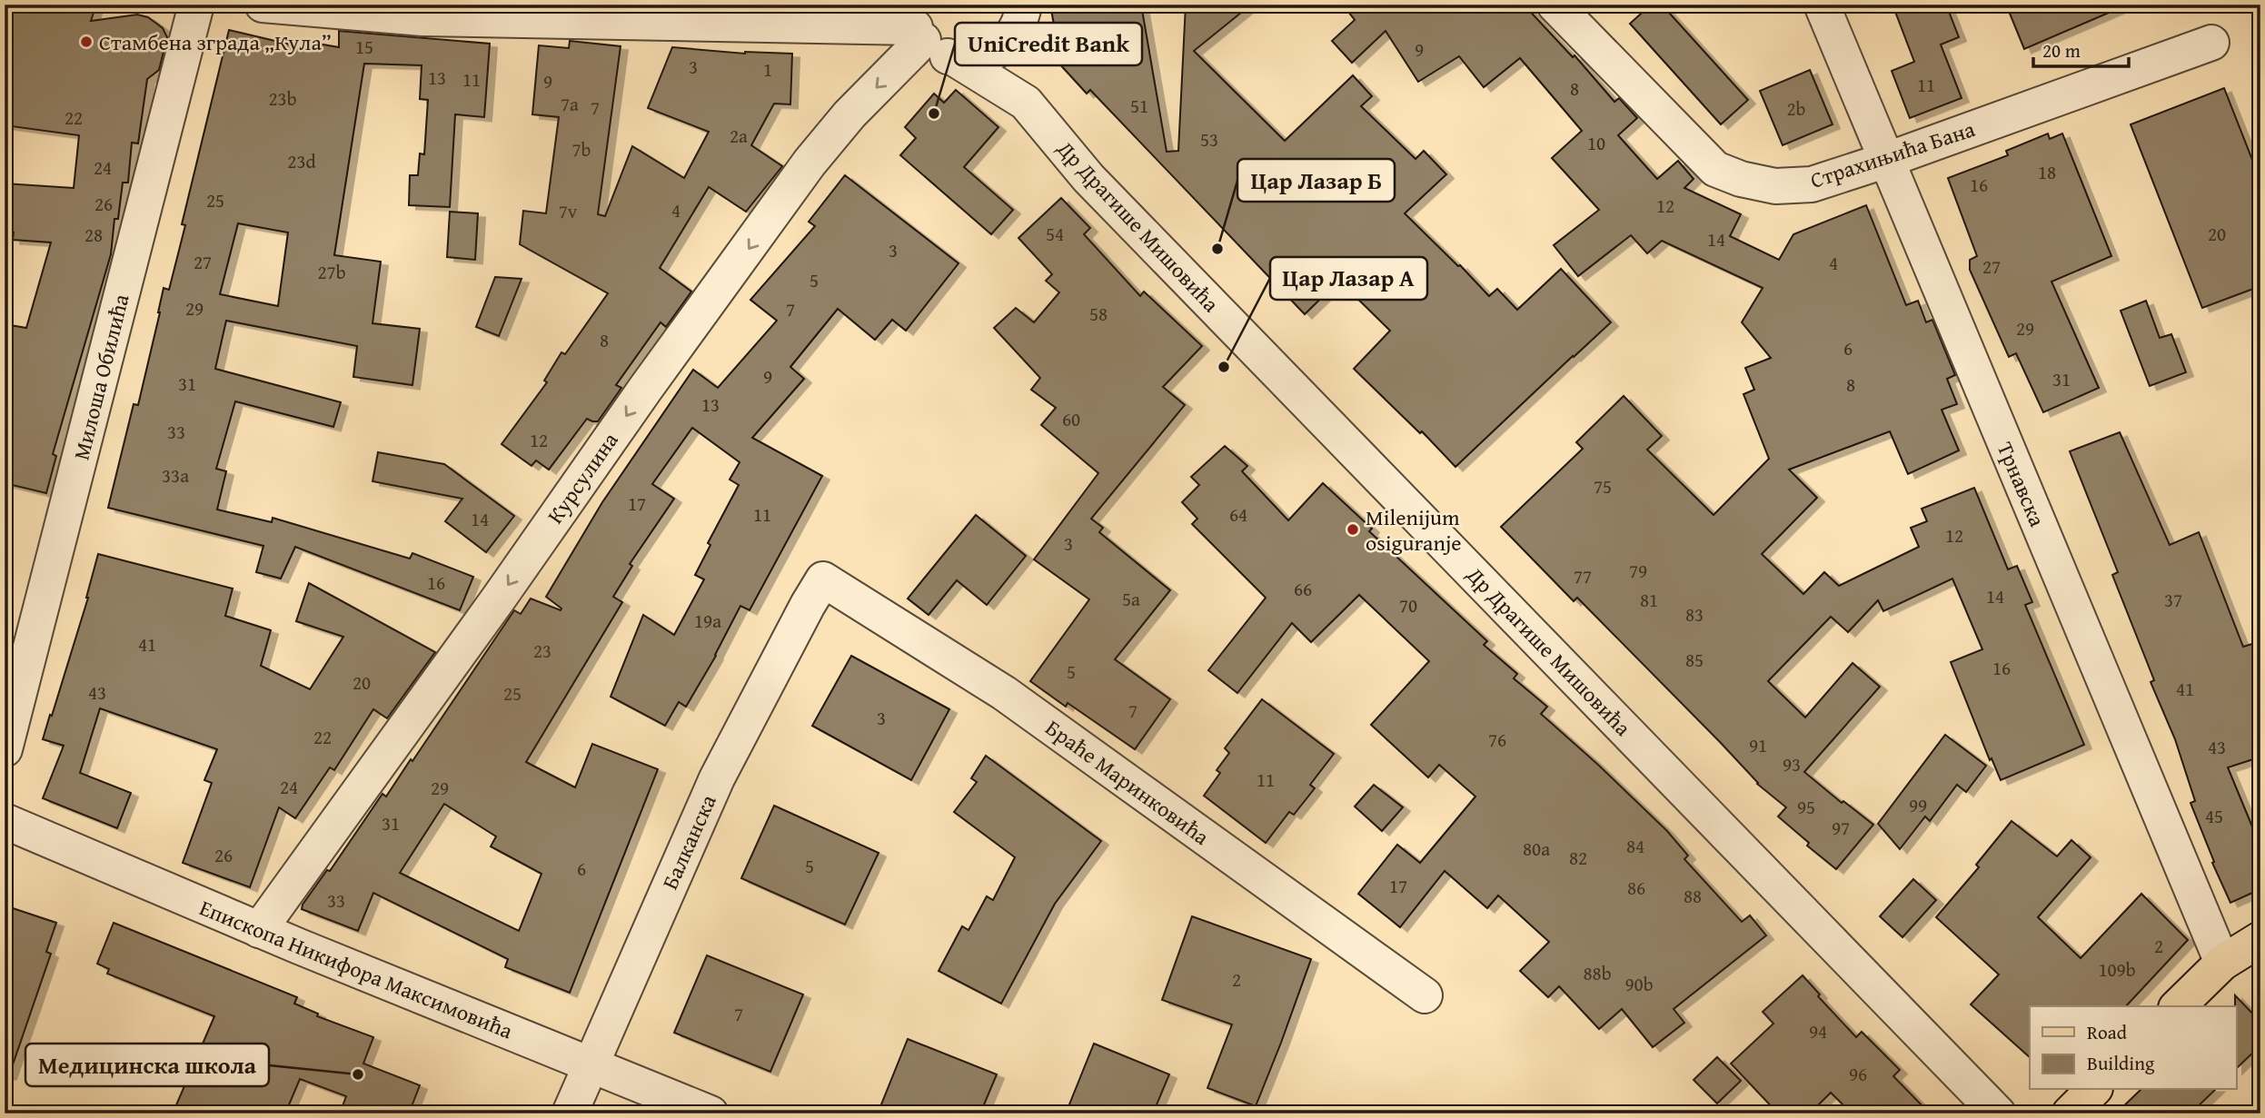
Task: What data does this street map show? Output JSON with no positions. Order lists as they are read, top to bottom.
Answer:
{
  "streets": {
    "street": [
      "Страхињића Бана",
      "Др Драгише Мишовића",
      "Милоша Обилића",
      "Курсулина",
      "Трнавска",
      "Браће Маринковића",
      "Балканска",
      "Епископа Никифора Максимовића"
    ]
  },
  "crossings": [
    ["Страхињића Бана", "Трнавска"],
    ["Др Драгише Мишовића", "Курсулина"],
    ["Курсулина", "Епископа Никифора Максимовића"],
    ["Браће Маринковића", "Балканска"],
    ["Балканска", "Епископа Никифора Максимовића"]
  ],
  "one_way": ["Курсулина"],
  "places": [
    "Стамбена зграда „Кула”",
    "UniCredit Bank",
    "Цар Лазар Б",
    "Цар Лазар А",
    "Milenijum osiguranje",
    "Медицинска школа"
  ],
  "house_numbers": [
    "15",
    "9",
    "3",
    "1",
    "13",
    "11",
    "9",
    "11",
    "8",
    "23b",
    "7a",
    "51",
    "7",
    "2b",
    "22",
    "2a",
    "53",
    "10",
    "7b",
    "23d",
    "24",
    "18",
    "16",
    "25",
    "26",
    "12",
    "4",
    "7v",
    "54",
    "20",
    "28",
    "14",
    "3",
    "27",
    "4",
    "27",
    "27b",
    "5",
    "29",
    "7",
    "58",
    "29",
    "8",
    "6",
    "9",
    "31",
    "31",
    "8",
    "13",
    "60",
    "33",
    "12",
    "33a",
    "75",
    "17",
    "11",
    "64",
    "14",
    "12",
    "3",
    "79",
    "77",
    "16",
    "66",
    "14",
    "5a",
    "81",
    "37",
    "70",
    "83",
    "19a",
    "41",
    "23",
    "85",
    "16",
    "5",
    "20",
    "41",
    "43",
    "25",
    "7",
    "3",
    "22",
    "76",
    "91",
    "43",
    "93",
    "11",
    "24",
    "29",
    "99",
    "95",
    "45",
    "31",
    "97",
    "84",
    "80a",
    "26",
    "82",
    "5",
    "6",
    "17",
    "86",
    "88",
    "33",
    "2",
    "109b",
    "88b",
    "2",
    "90b",
    "7",
    "94",
    "96"
  ],
  "legend": ["Road", "Building"],
  "scale_bar": "20 m"
}
